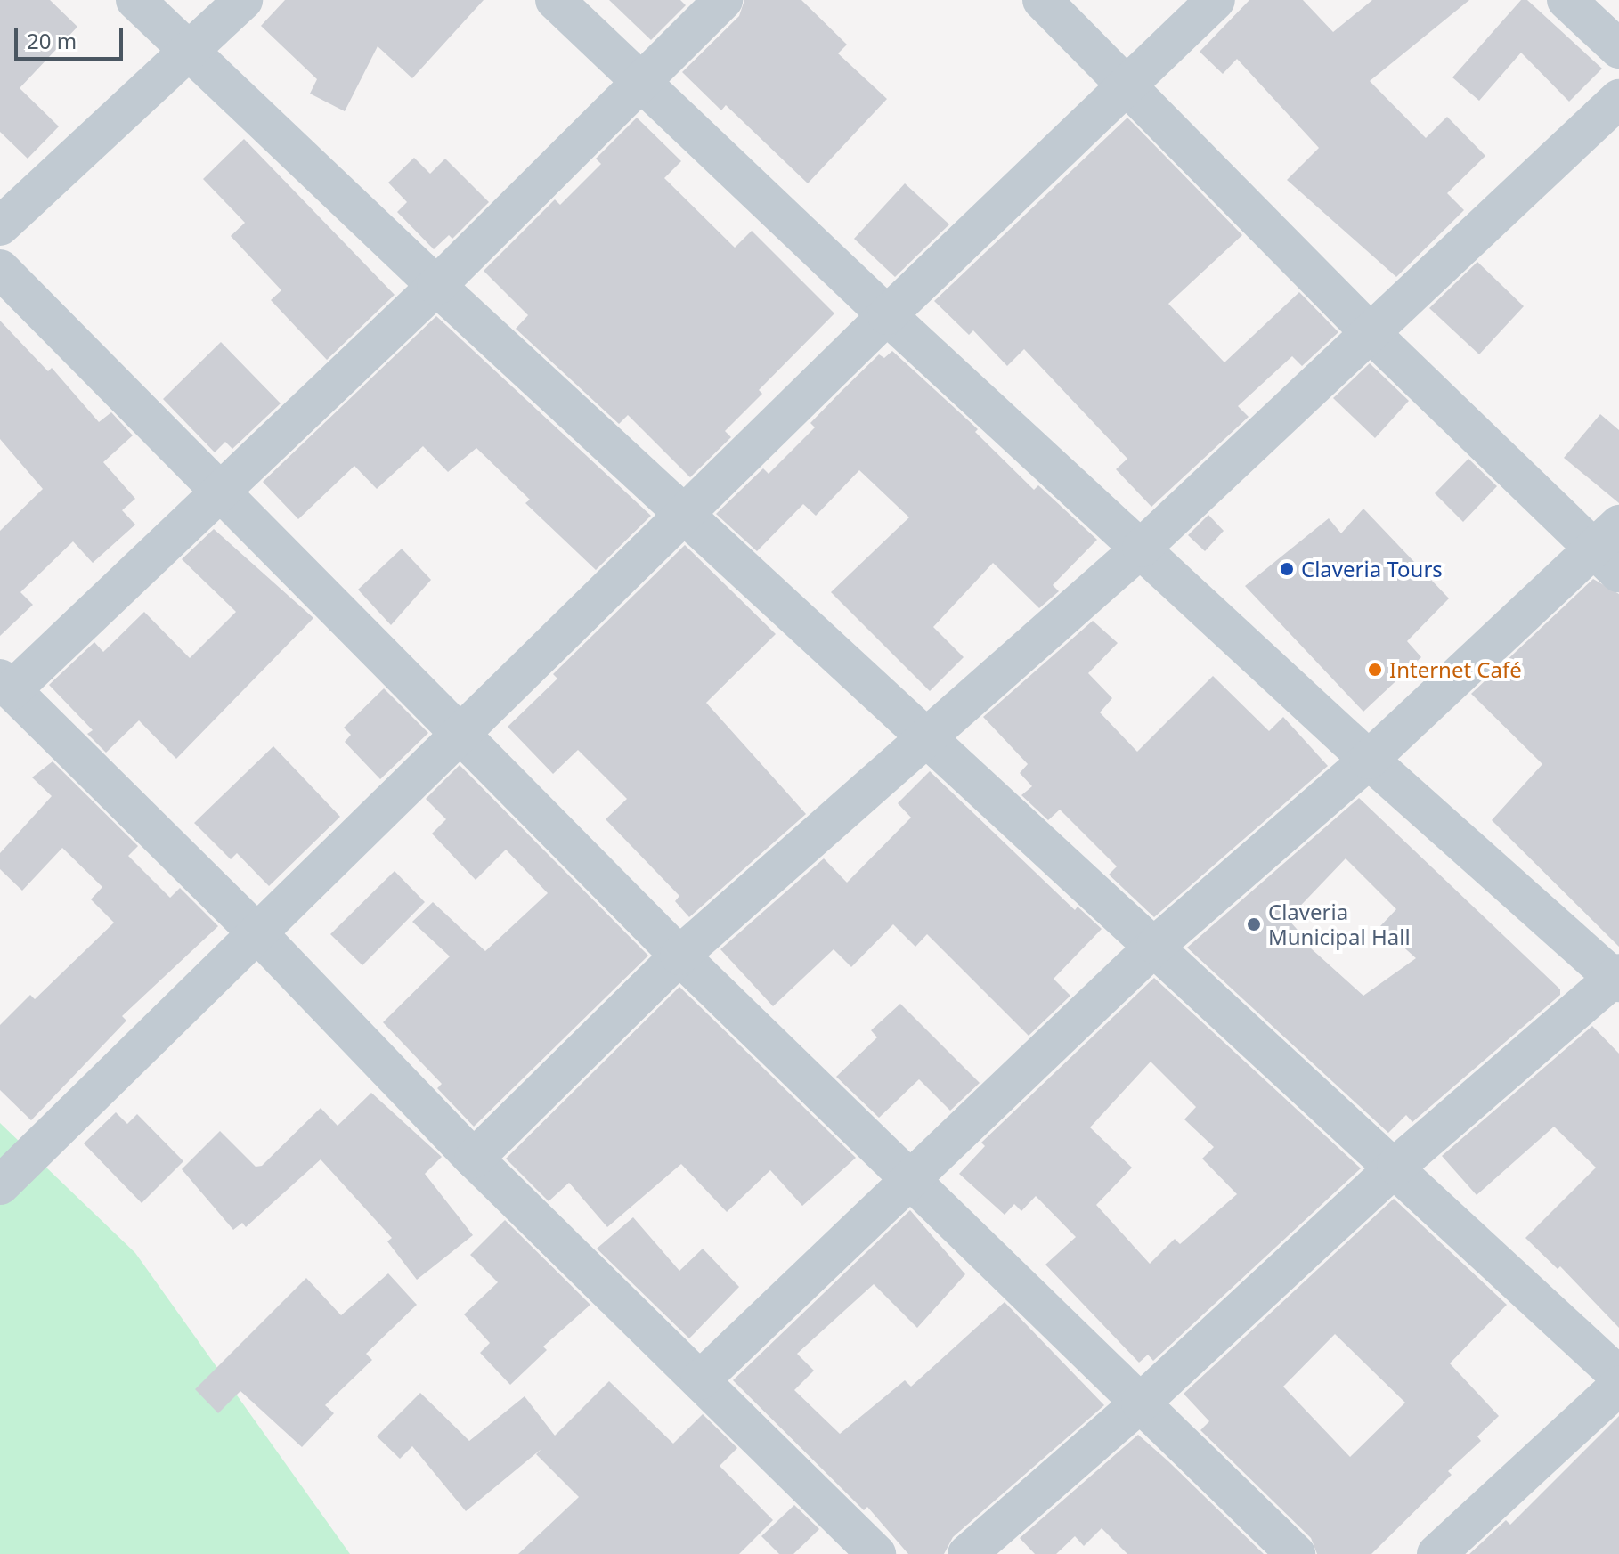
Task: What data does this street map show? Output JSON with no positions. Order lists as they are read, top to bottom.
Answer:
{
  "places": ["Claveria Tours", "Internet Café", "Claveria Municipal Hall"],
  "scale_bar": "20 m"
}
